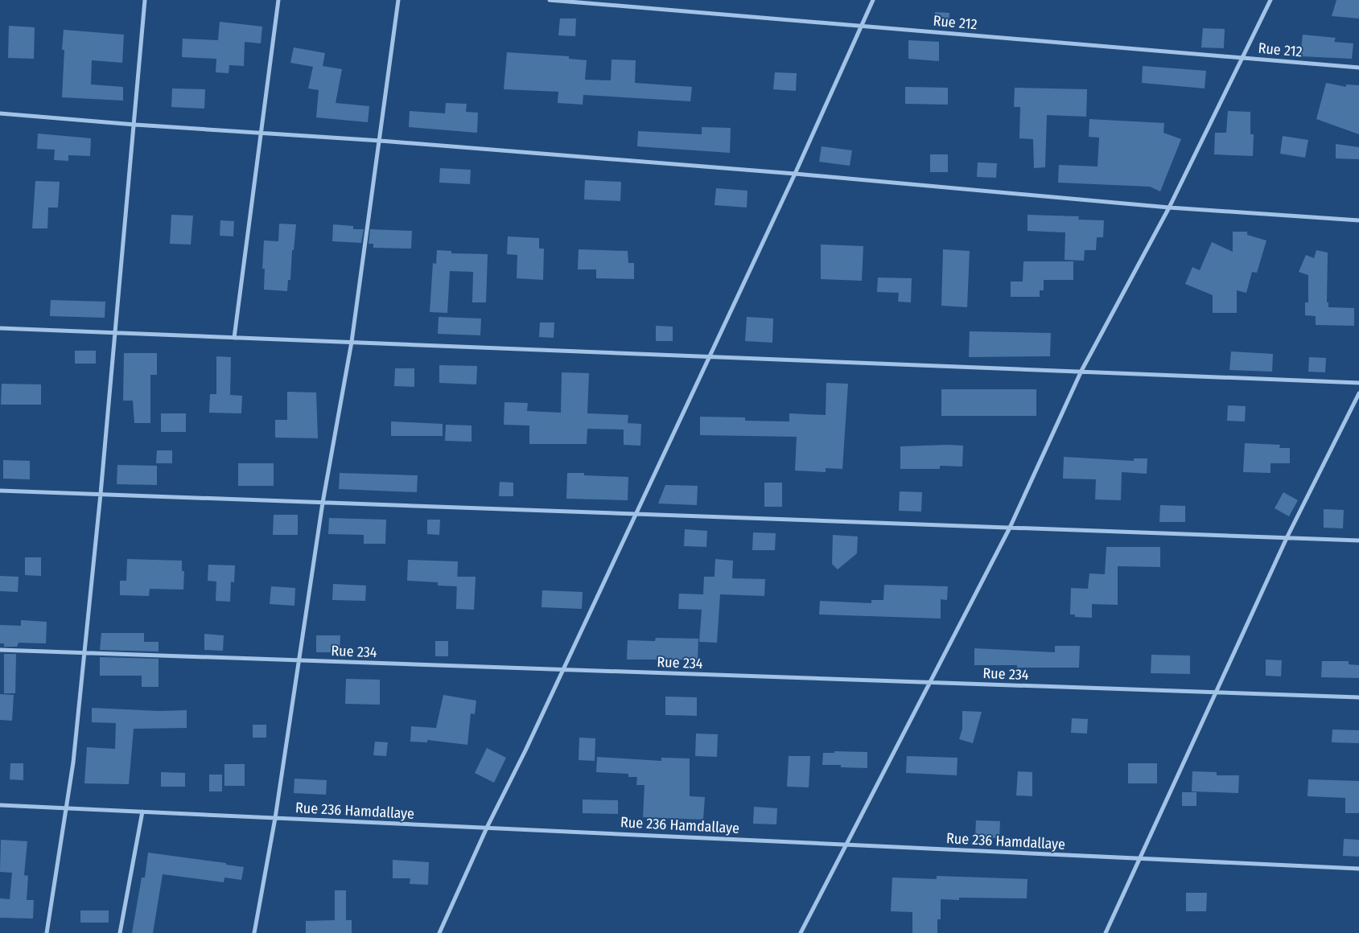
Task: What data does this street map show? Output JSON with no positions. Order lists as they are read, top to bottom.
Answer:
{
  "streets": {
    "street": ["Rue 212", "Rue 234", "Rue 236 Hamdallaye"]
  }
}
